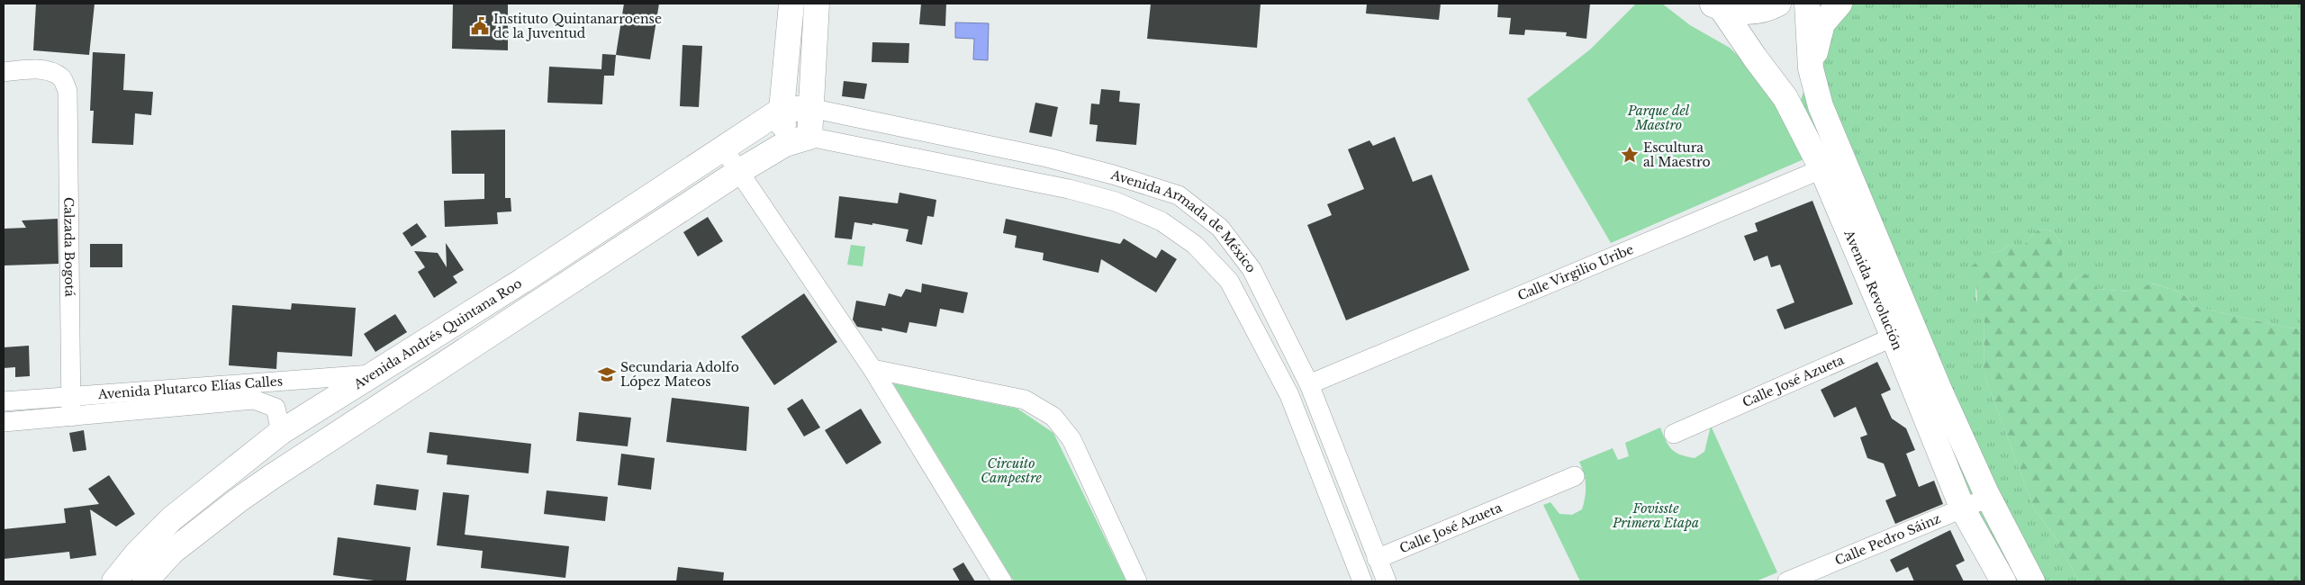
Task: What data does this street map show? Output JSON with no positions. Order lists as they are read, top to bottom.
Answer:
{
  "streets": {
    "main road": ["Avenida Armada de México", "Avenida Revolución", "Avenida Andrés Quintana Roo"],
    "street": [
      "Calzada Bogotá",
      "Calle Virgilio Uribe",
      "Calle José Azueta",
      "Avenida Plutarco Elías Calles",
      "Calle Pedro Sáinz"
    ]
  },
  "crossings": [
    ["Avenida Armada de México", "Calle Virgilio Uribe"],
    ["Avenida Armada de México", "Avenida Andrés Quintana Roo"],
    ["Avenida Armada de México", "Calle José Azueta"],
    ["Calzada Bogotá", "Avenida Plutarco Elías Calles"],
    ["Calle Virgilio Uribe", "Avenida Revolución"],
    ["Avenida Revolución", "Calle José Azueta"],
    ["Avenida Revolución", "Calle Pedro Sáinz"],
    ["Avenida Andrés Quintana Roo", "Avenida Plutarco Elías Calles"]
  ],
  "parks": ["Parque del Maestro", "Circuito Campestre", "Fovisste Primera Etapa"],
  "places": {
    "public building": ["Instituto Quintanarroense de la Juventud"],
    "place": ["Escultura al Maestro"],
    "school or university": ["Secundaria Adolfo López Mateos"]
  }
}
